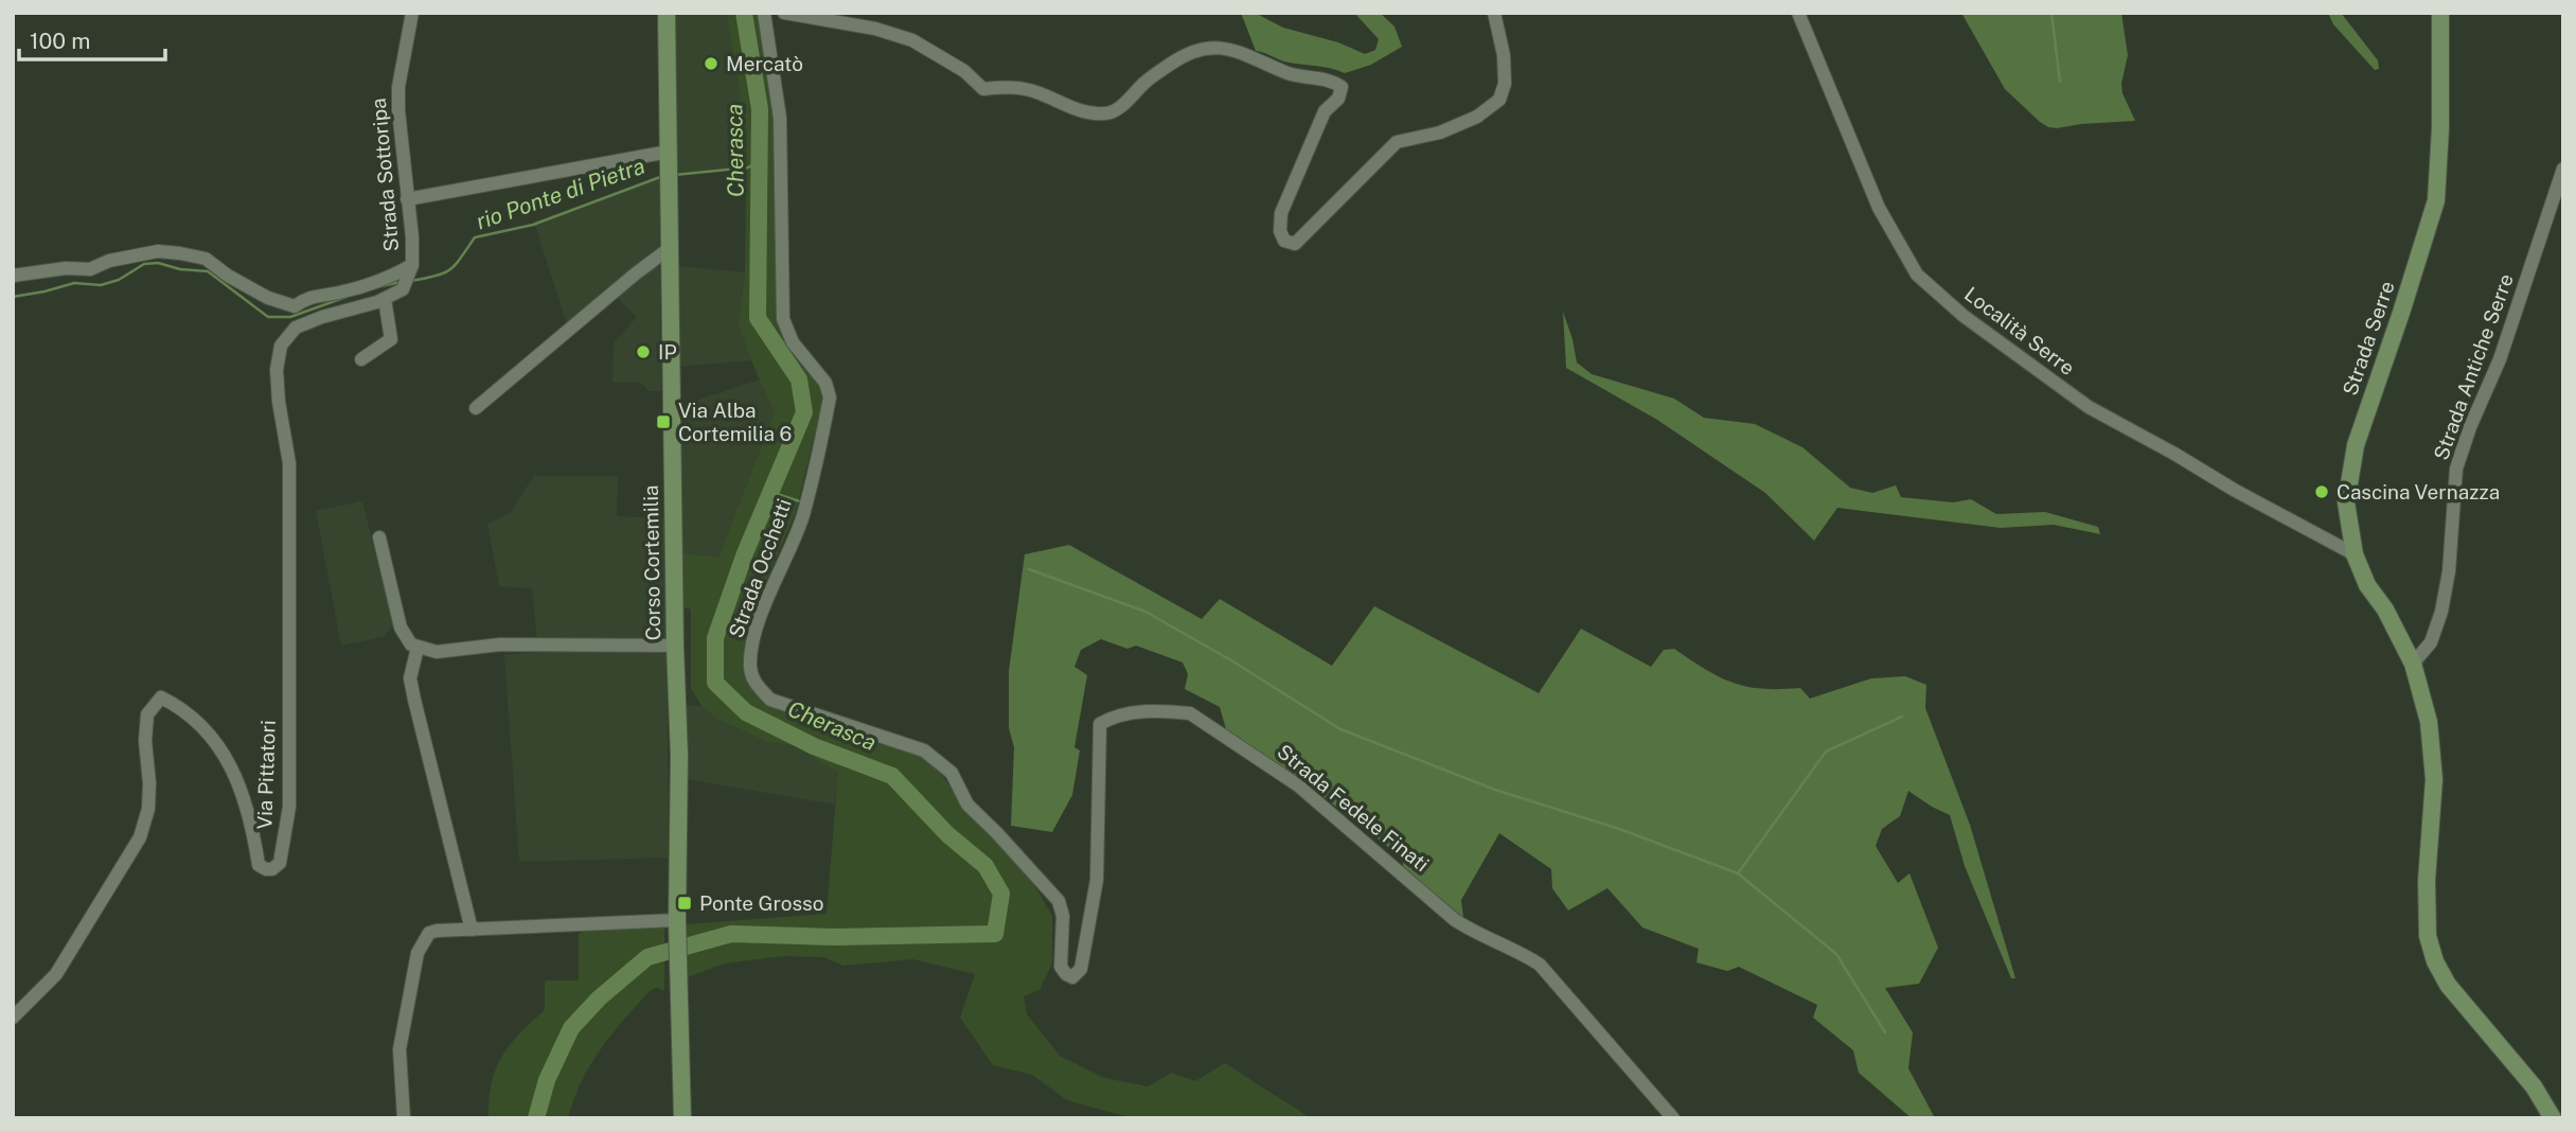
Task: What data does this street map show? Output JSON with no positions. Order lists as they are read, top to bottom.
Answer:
{
  "streets": {
    "main road": ["Strada Serre", "Corso Cortemilia"],
    "street": [
      "Strada Sottoripa",
      "Località Serre",
      "Strada Antiche Serre",
      "Strada Occhetti",
      "Via Pittatori",
      "Strada Fedele Finati"
    ]
  },
  "crossings": [
    ["Strada Sottoripa", "Via Pittatori"],
    ["Località Serre", "Strada Serre"],
    ["Strada Serre", "Strada Antiche Serre"],
    ["Strada Occhetti", "Strada Fedele Finati"]
  ],
  "water": ["Cherasca", "rio Ponte di Pietra"],
  "places": {
    "other": ["Mercatò", "IP", "Cascina Vernazza"],
    "transit": ["Via Alba Cortemilia 6", "Ponte Grosso"]
  },
  "scale_bar": "100 m"
}
